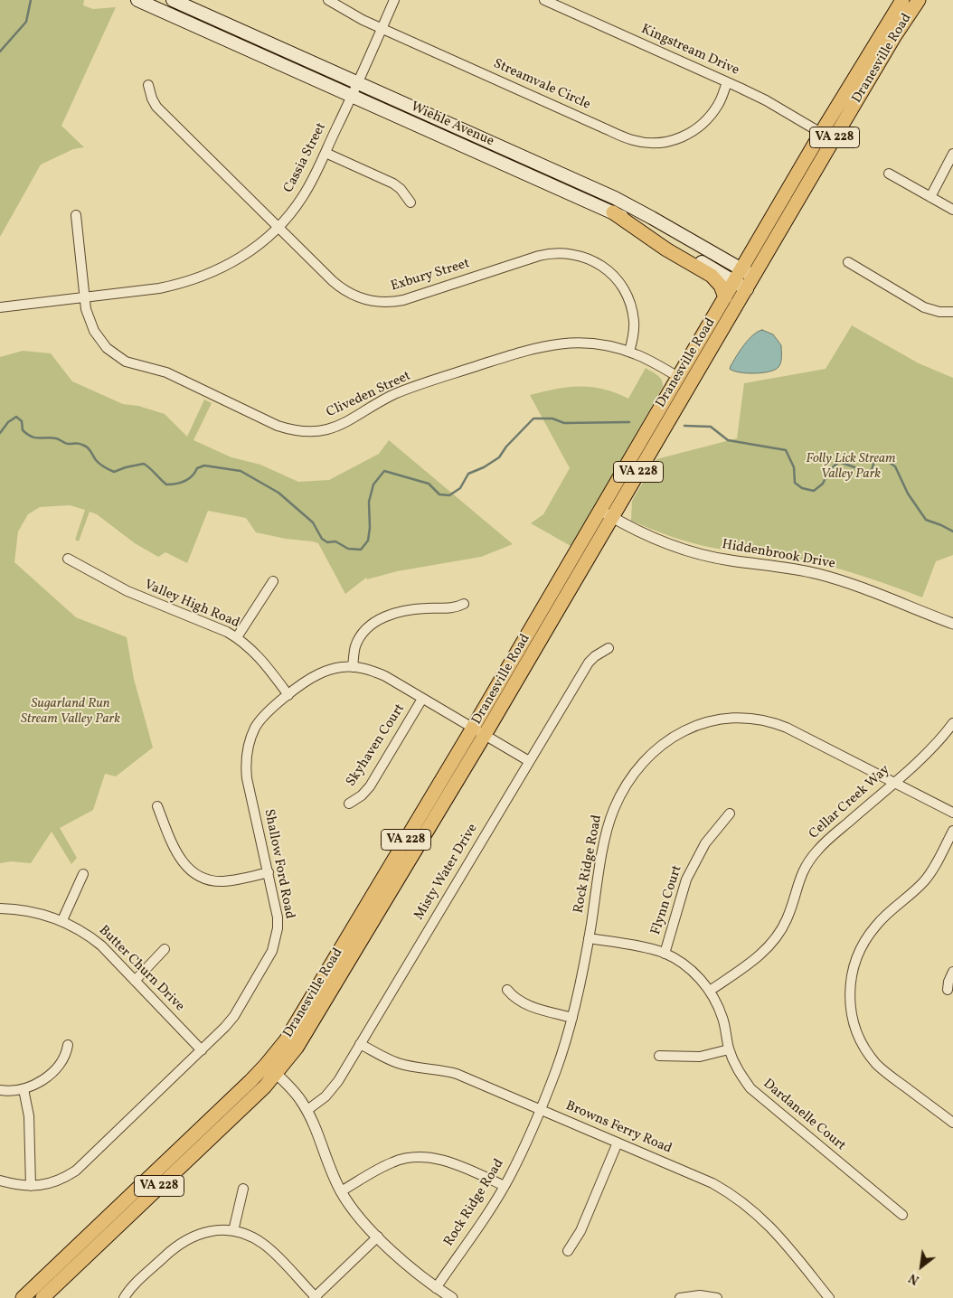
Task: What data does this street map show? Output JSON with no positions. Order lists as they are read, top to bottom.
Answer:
{
  "streets": {
    "main road": ["Dranesville Road", "Wiehle Avenue", "VA 228"],
    "street": [
      "Kingstream Drive",
      "Streamvale Circle",
      "Cassia Street",
      "Exbury Street",
      "Cliveden Street",
      "Hiddenbrook Drive",
      "Valley High Road",
      "Skyhaven Court",
      "Cellar Creek Way",
      "Shallow Ford Road",
      "Rock Ridge Road",
      "Misty Water Drive",
      "Flynn Court",
      "Butter Churn Drive",
      "Dardanelle Court",
      "Browns Ferry Road"
    ]
  },
  "crossings": [
    ["Kingstream Drive", "Dranesville Road"],
    ["Kingstream Drive", "Streamvale Circle"],
    ["Dranesville Road", "Wiehle Avenue"],
    ["Dranesville Road", "Cliveden Street"],
    ["Dranesville Road", "Hiddenbrook Drive"],
    ["Dranesville Road", "Shallow Ford Road"],
    ["Streamvale Circle", "Cassia Street"],
    ["Wiehle Avenue", "Cassia Street"],
    ["Cassia Street", "Exbury Street"],
    ["Cassia Street", "Cliveden Street"],
    ["Exbury Street", "Cliveden Street"],
    ["Valley High Road", "Shallow Ford Road"],
    ["Skyhaven Court", "Shallow Ford Road"],
    ["Cellar Creek Way", "Rock Ridge Road"],
    ["Cellar Creek Way", "Dardanelle Court"],
    ["Shallow Ford Road", "Misty Water Drive"],
    ["Shallow Ford Road", "Butter Churn Drive"],
    ["Rock Ridge Road", "Dardanelle Court"],
    ["Rock Ridge Road", "Browns Ferry Road"],
    ["Misty Water Drive", "Browns Ferry Road"],
    ["Flynn Court", "Dardanelle Court"]
  ],
  "parks": ["Folly Lick Stream Valley Park", "Sugarland Run Stream Valley Park"],
  "north": "bottom left"
}
